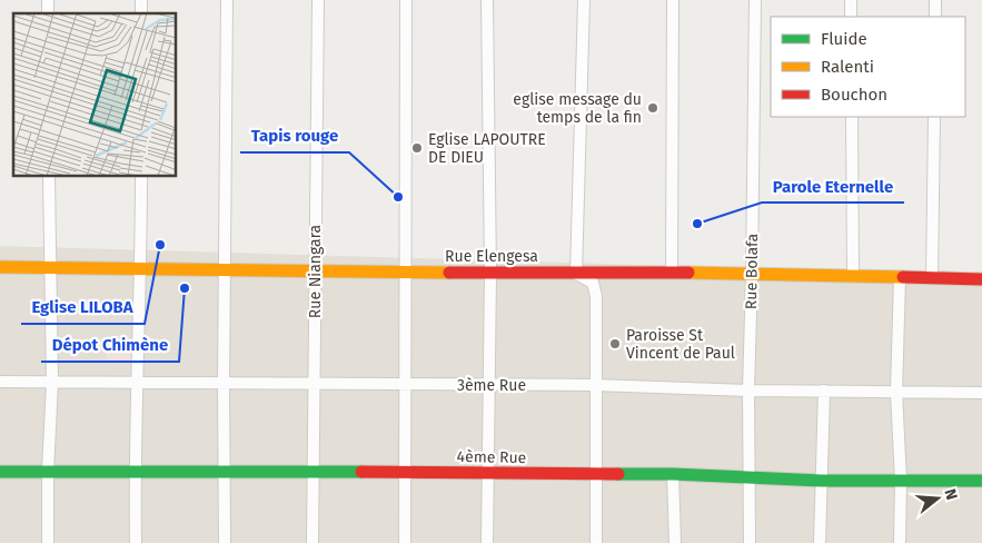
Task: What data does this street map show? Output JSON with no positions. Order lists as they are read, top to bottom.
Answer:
{
  "streets": {
    "street": [
      "Rue Elengesa",
      "Rue Niangara",
      "Rue Bolafa",
      "3ème Rue",
      "4ème Rue"
    ]
  },
  "crossings": [
    ["Rue Elengesa", "Rue Niangara"],
    ["Rue Elengesa", "Rue Bolafa"],
    ["Rue Niangara", "3ème Rue"],
    ["Rue Niangara", "4ème Rue"],
    ["Rue Bolafa", "3ème Rue"],
    ["Rue Bolafa", "4ème Rue"]
  ],
  "places": [
    "eglise message du temps de la fin",
    "Eglise LAPOUTRE DE DIEU",
    "Tapis rouge",
    "Parole Eternelle",
    "Eglise LILOBA",
    "Dépot Chimène",
    "Paroisse St Vincent de Paul"
  ],
  "legend": ["Fluide", "Ralenti", "Bouchon"],
  "north": "right"
}
